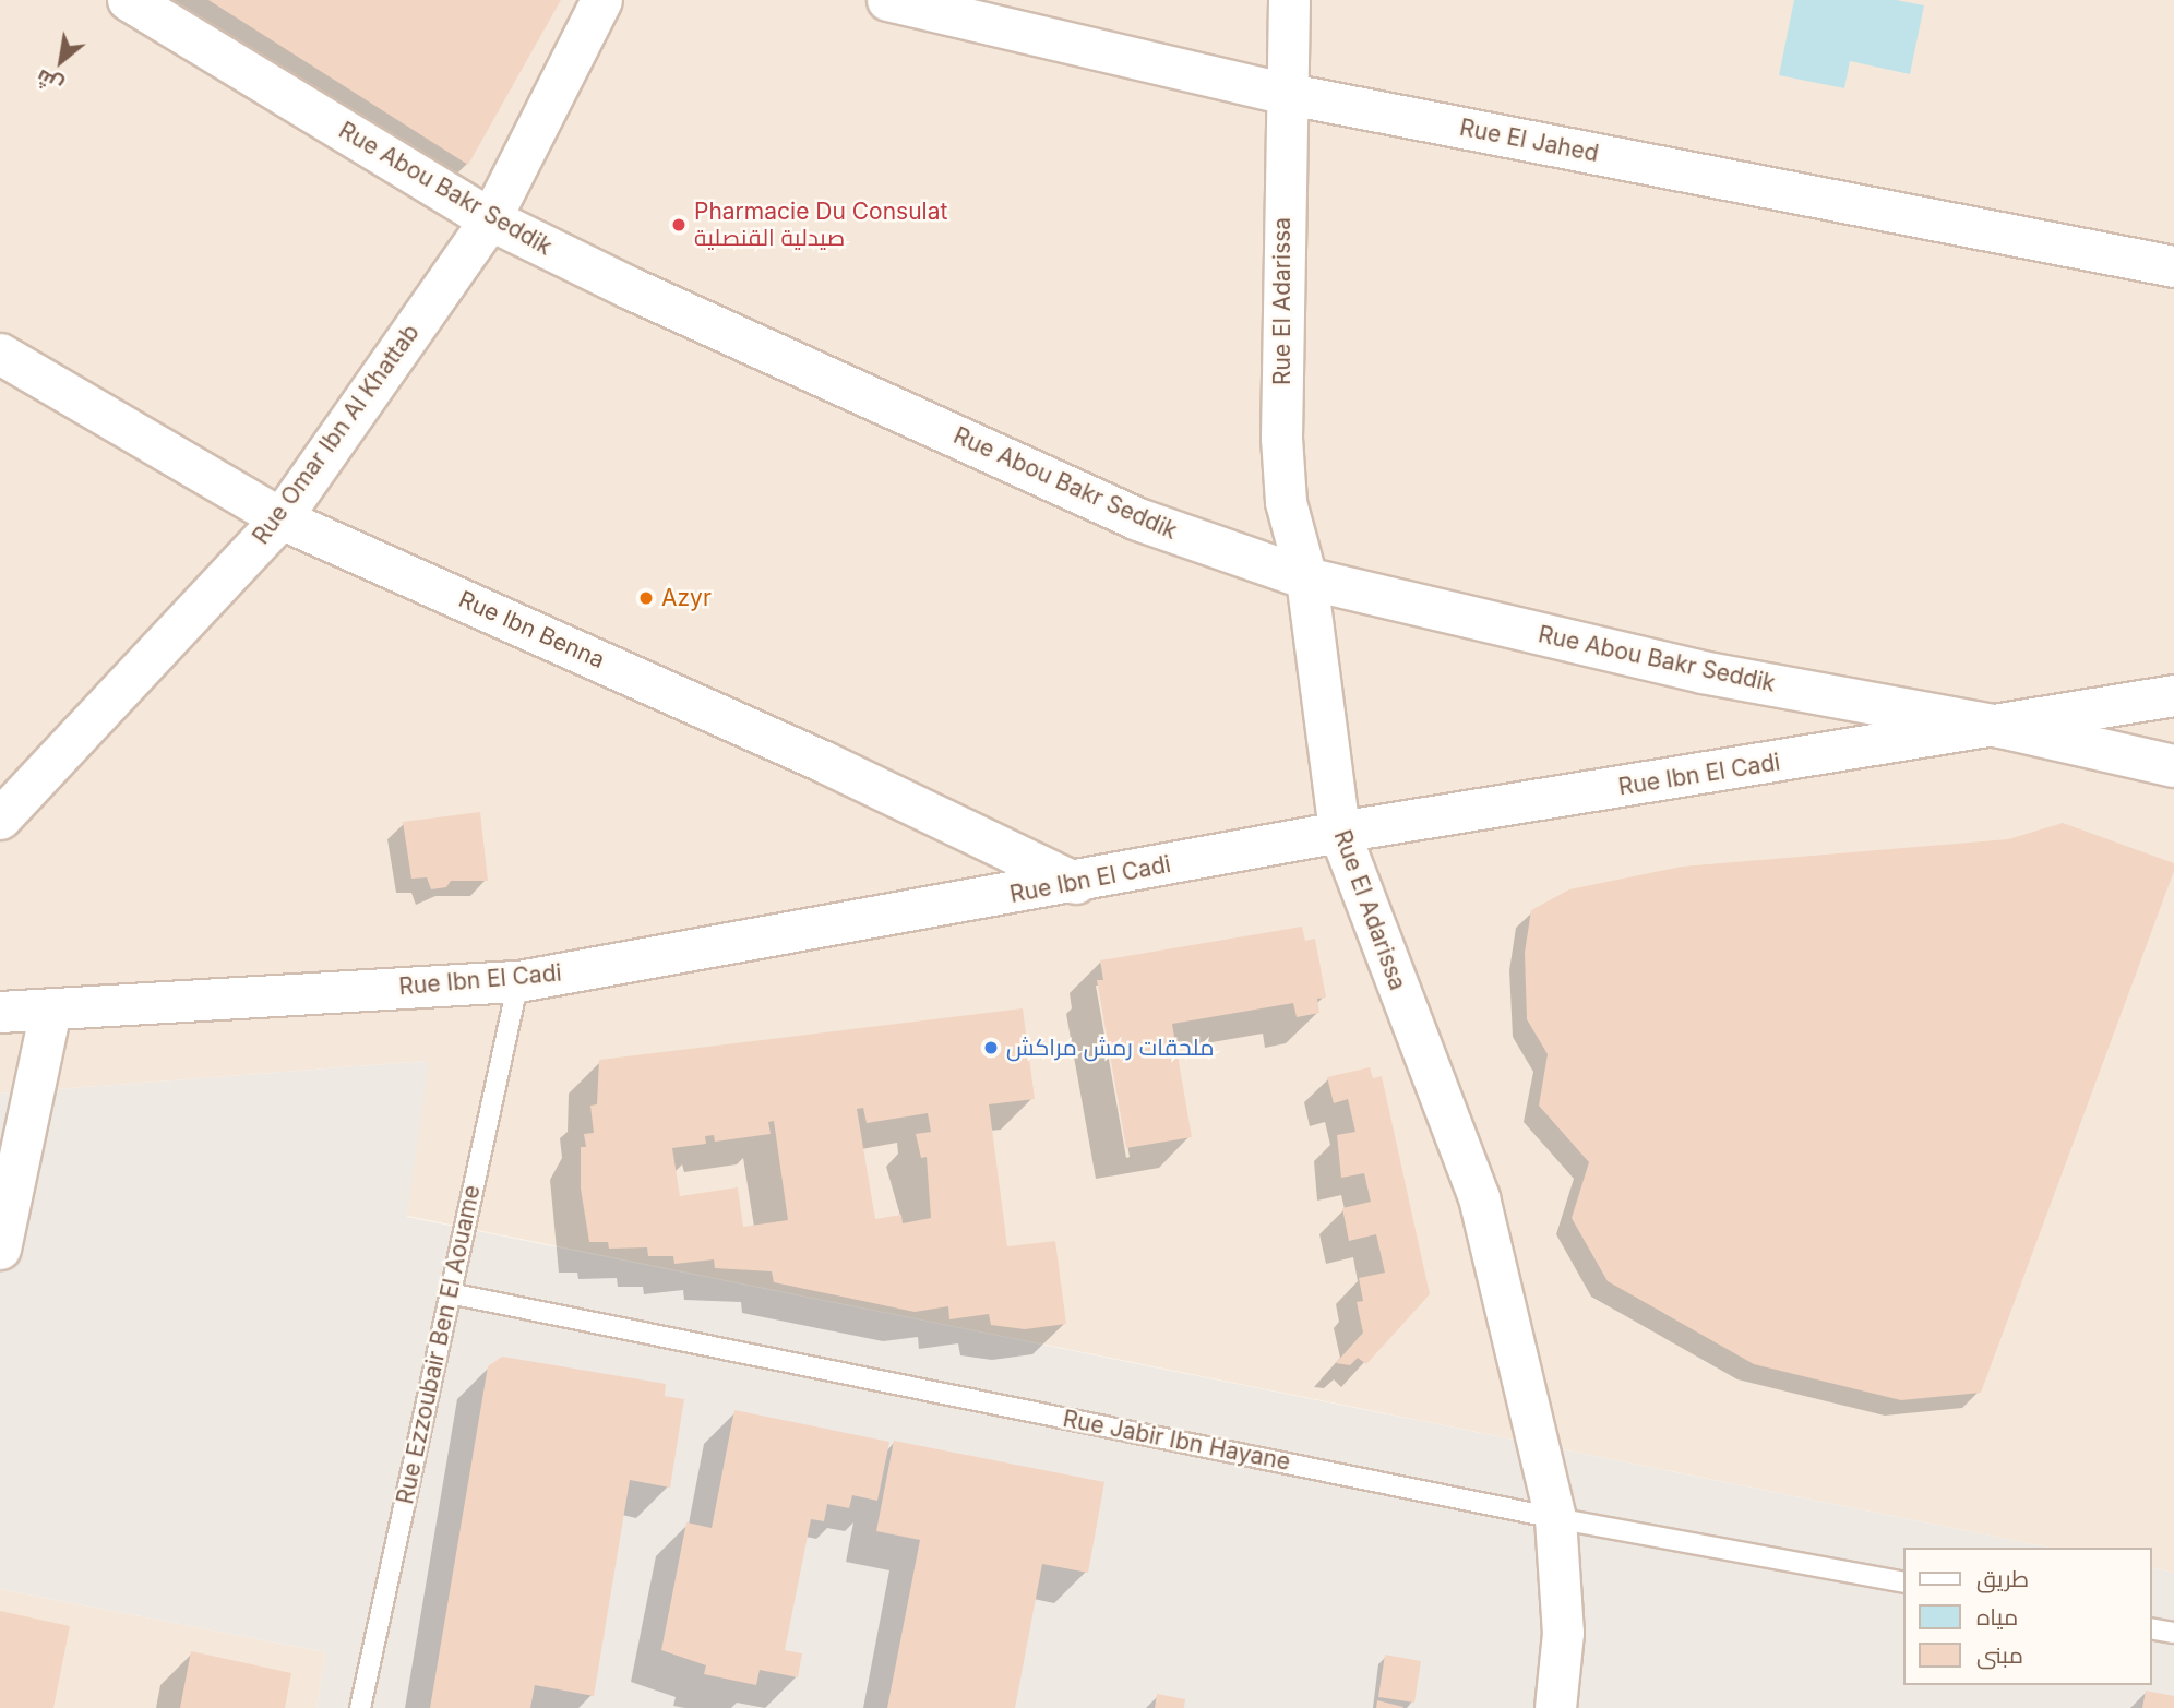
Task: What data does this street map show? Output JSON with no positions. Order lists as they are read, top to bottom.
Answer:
{
  "streets": {
    "street": [
      "Rue El Jahed",
      "Rue Abou Bakr Seddik",
      "Rue El Adarissa",
      "Rue Omar Ibn Al Khattab",
      "Rue Ibn Benna",
      "Rue Ibn El Cadi"
    ],
    "lane": ["Rue Ezzoubair Ben El Aouame", "Rue Jabir Ibn Hayane"]
  },
  "crossings": [
    ["Rue El Jahed", "Rue El Adarissa"],
    ["Rue Abou Bakr Seddik", "Rue El Adarissa"],
    ["Rue Abou Bakr Seddik", "Rue Omar Ibn Al Khattab"],
    ["Rue Abou Bakr Seddik", "Rue Ibn El Cadi"],
    ["Rue El Adarissa", "Rue Ibn El Cadi"],
    ["Rue El Adarissa", "Rue Jabir Ibn Hayane"],
    ["Rue Omar Ibn Al Khattab", "Rue Ibn Benna"],
    ["Rue Ibn Benna", "Rue Ibn El Cadi"],
    ["Rue Ibn El Cadi", "Rue Ezzoubair Ben El Aouame"],
    ["Rue Ezzoubair Ben El Aouame", "Rue Jabir Ibn Hayane"]
  ],
  "places": ["Pharmacie Du Consulat صيدلية القنصلية", "Azyr", "ملحقات رمش مراكش"],
  "legend": ["طريق", "مياه", "مبنى"],
  "north": "bottom left"
}
